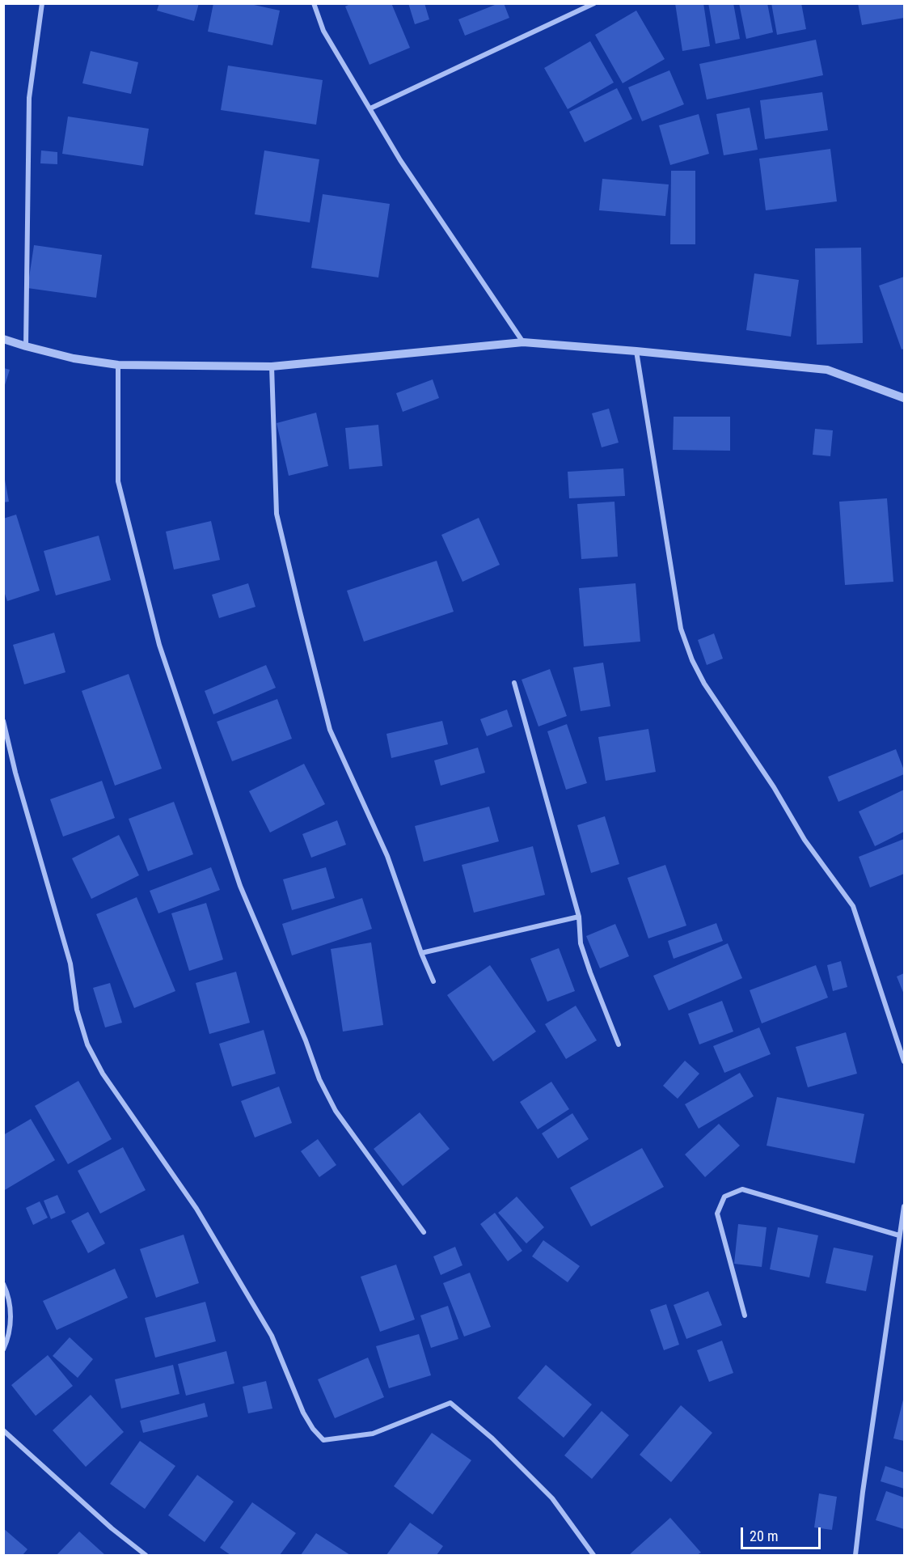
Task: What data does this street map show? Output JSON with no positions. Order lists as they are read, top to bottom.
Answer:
{
  "scale_bar": "20 m"
}
